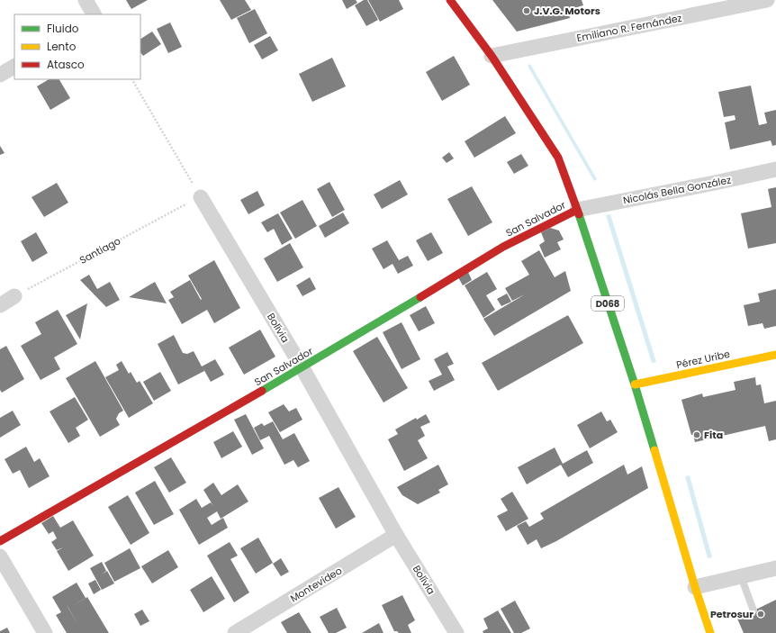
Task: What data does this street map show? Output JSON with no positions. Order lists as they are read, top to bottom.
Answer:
{
  "streets": {
    "street": [
      "Emiliano R. Fernández",
      "Nicolás Bella González",
      "San Salvador",
      "D068",
      "Bolívia",
      "Pérez Uribe",
      "Montevideo"
    ],
    "path": ["Santiago"]
  },
  "crossings": [
    ["Emiliano R. Fernández", "D068"],
    ["Nicolás Bella González", "San Salvador"],
    ["Nicolás Bella González", "D068"],
    ["San Salvador", "D068"],
    ["San Salvador", "Bolívia"],
    ["Santiago", "Bolívia"],
    ["D068", "Pérez Uribe"],
    ["Bolívia", "Montevideo"]
  ],
  "places": ["J.V.G. Motors", "Fita", "Petrosur"],
  "legend": ["Fluido", "Lento", "Atasco"]
}
